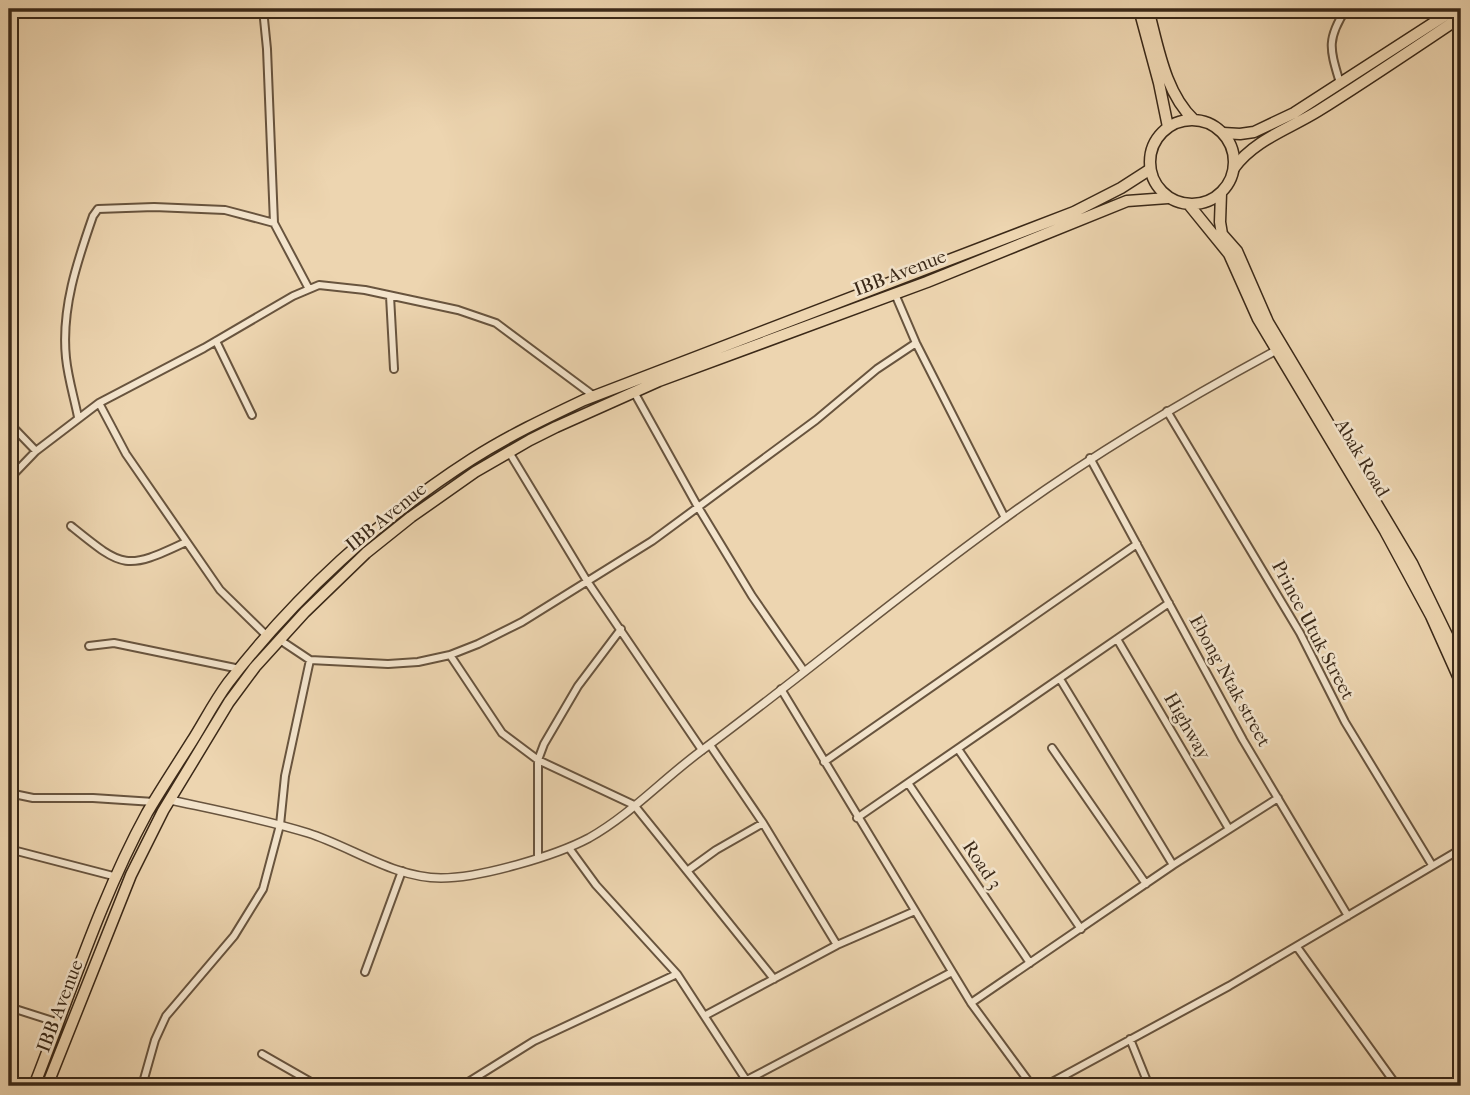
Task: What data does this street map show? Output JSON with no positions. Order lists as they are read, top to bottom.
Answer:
{
  "streets": {
    "main road": ["IBB Avenue", "Abak Road"],
    "street": [
      "Prince Utuk Street",
      "Ebong Ntak street",
      "Highway",
      "Road 3"
    ]
  }
}
